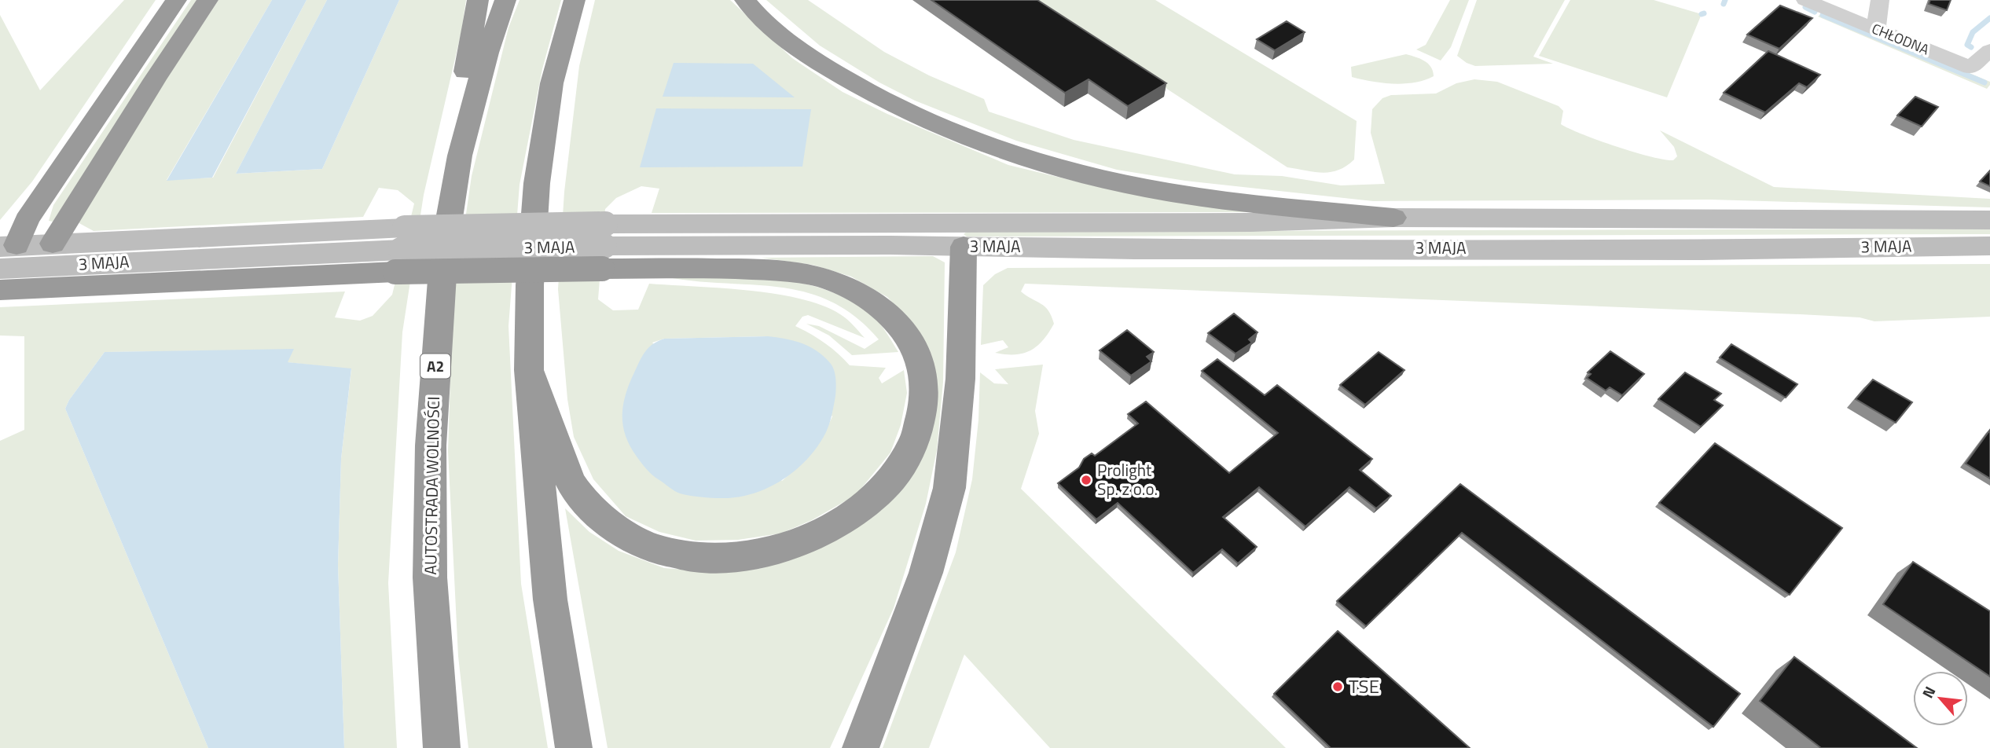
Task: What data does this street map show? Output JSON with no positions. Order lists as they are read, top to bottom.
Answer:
{
  "streets": {
    "highway": ["A2", "AUTOSTRADA WOLNOŚCI"],
    "main road": ["3 MAJA"],
    "street": ["CHŁODNA"]
  },
  "places": ["Prolight Sp. z o.o.", "TSE"],
  "north": "top left"
}
